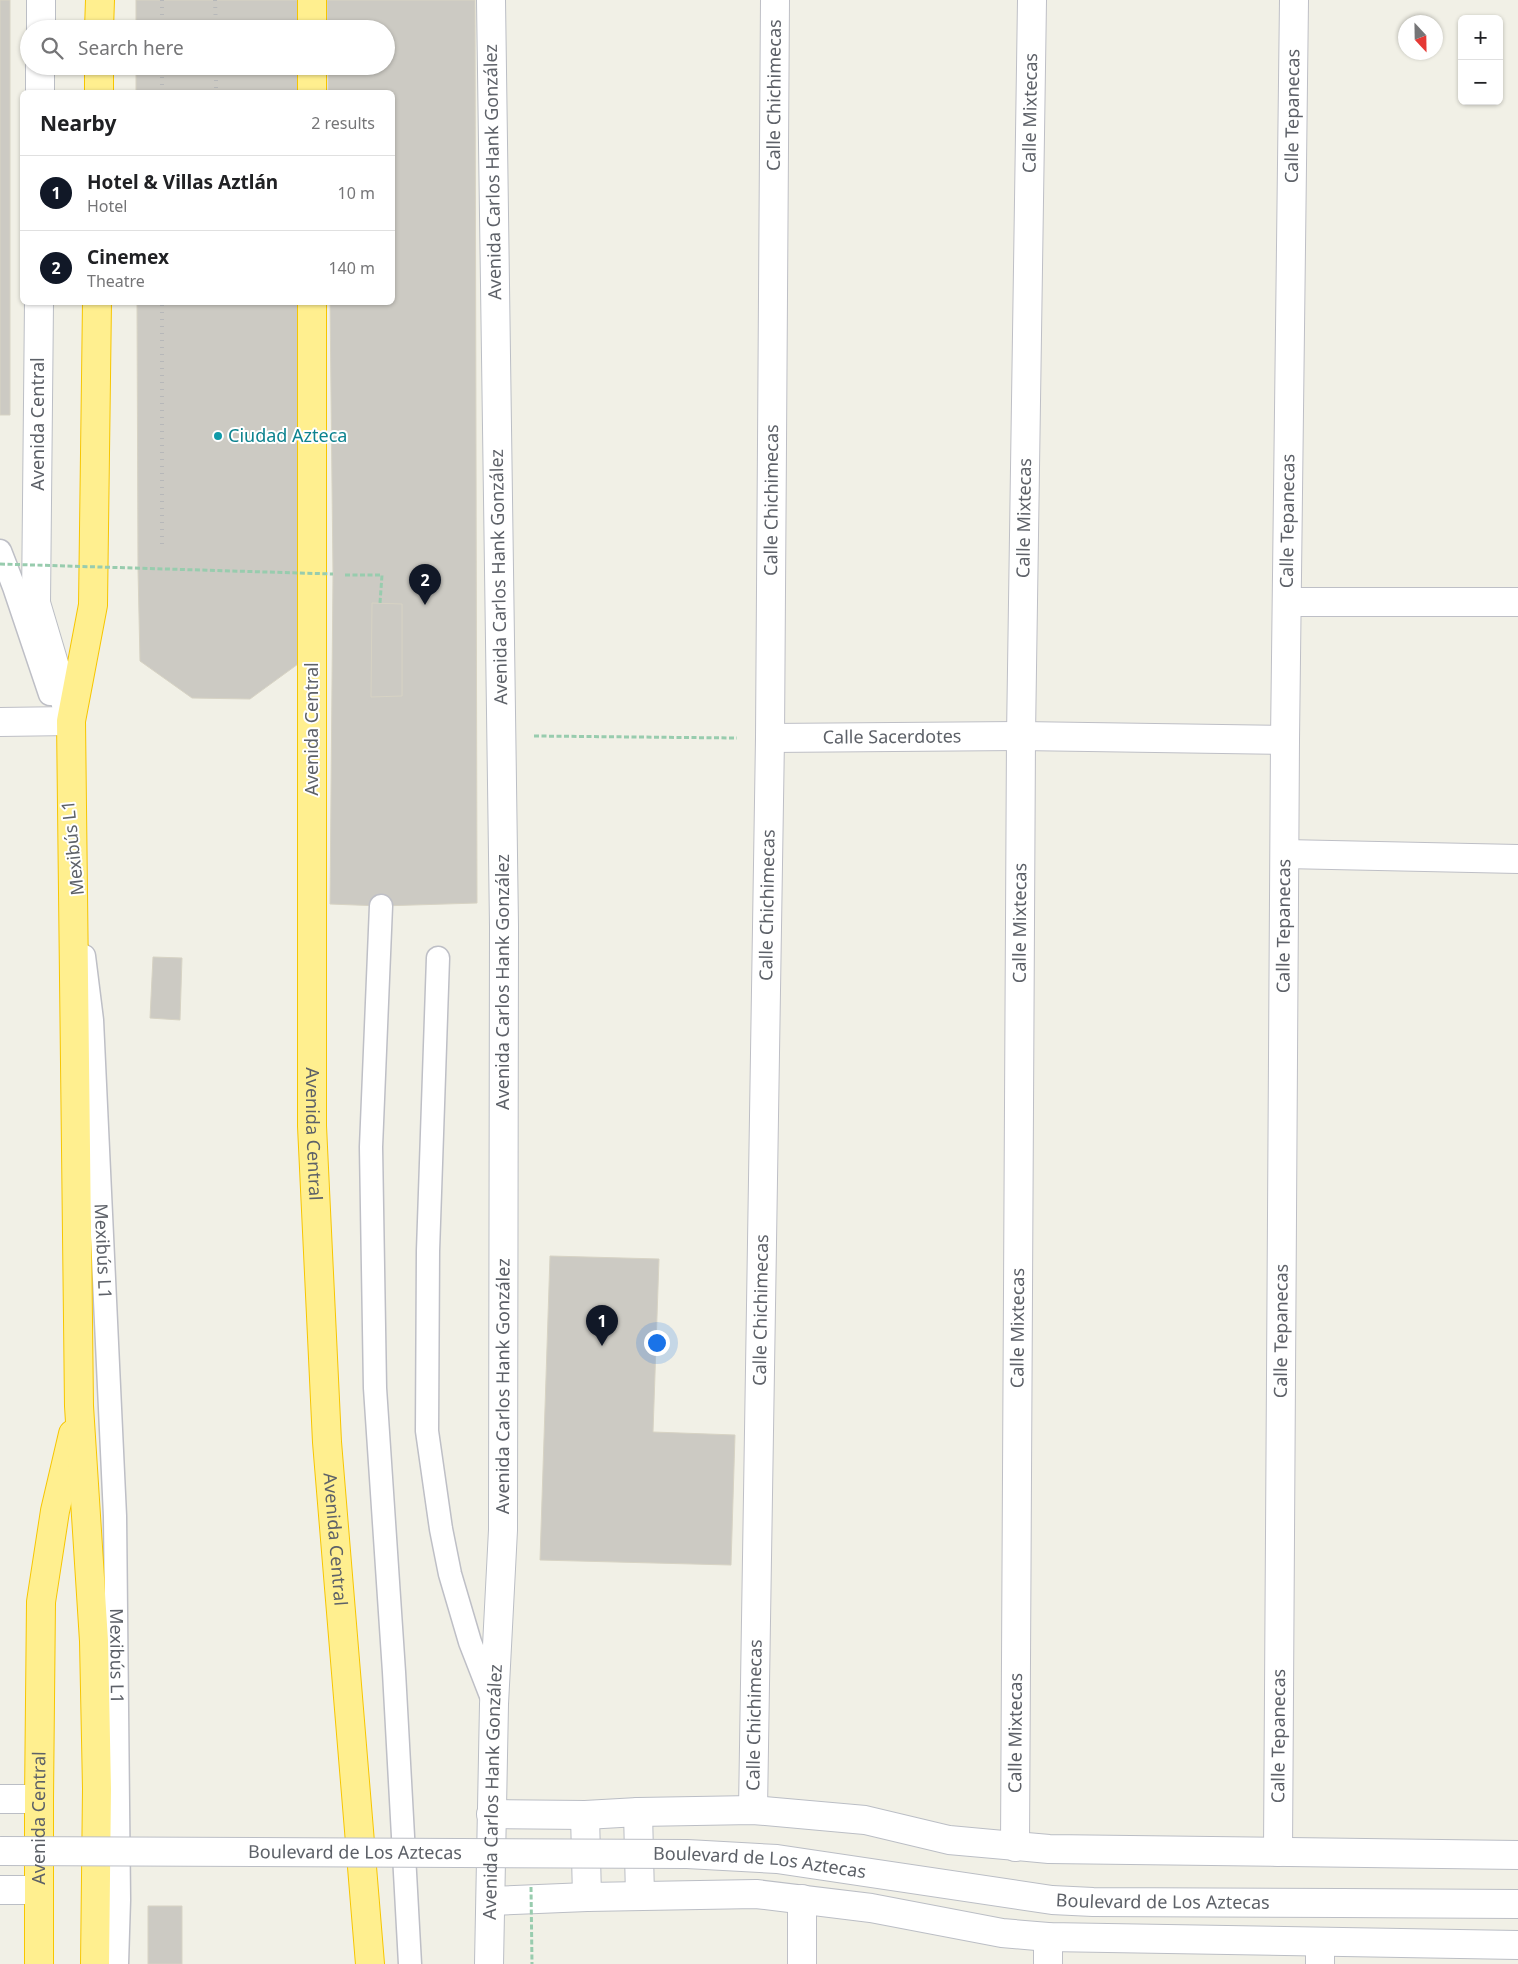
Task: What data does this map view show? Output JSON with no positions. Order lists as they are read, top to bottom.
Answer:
{
  "streets": {
    "highway": ["Avenida Central"],
    "street": [
      "Calle Chichimecas",
      "Calle Mixtecas",
      "Calle Tepanecas",
      "Avenida Carlos Hank González",
      "Calle Sacerdotes",
      "Boulevard de Los Aztecas"
    ],
    "lane": ["Mexibús L1"]
  },
  "crossings": [
    ["Calle Chichimecas", "Calle Sacerdotes"],
    ["Calle Mixtecas", "Calle Sacerdotes"],
    ["Calle Tepanecas", "Calle Sacerdotes"],
    ["Avenida Carlos Hank González", "Boulevard de Los Aztecas"],
    ["Avenida Central", "Mexibús L1"]
  ],
  "places": ["Ciudad Azteca"],
  "north": "bottom",
  "page": {
    "map_buttons": ["+", "−"],
    "search": "Search here",
    "heading": ["Nearby", "2 results"],
    "list": [
      {
        "mark": "1",
        "name": "Hotel & Villas Aztlán",
        "note": "Hotel",
        "value": "10 m"
      },
      {
        "mark": "2",
        "name": "Cinemex",
        "note": "Theatre",
        "value": "140 m"
      }
    ],
    "pins": ["2", "1"]
  }
}
